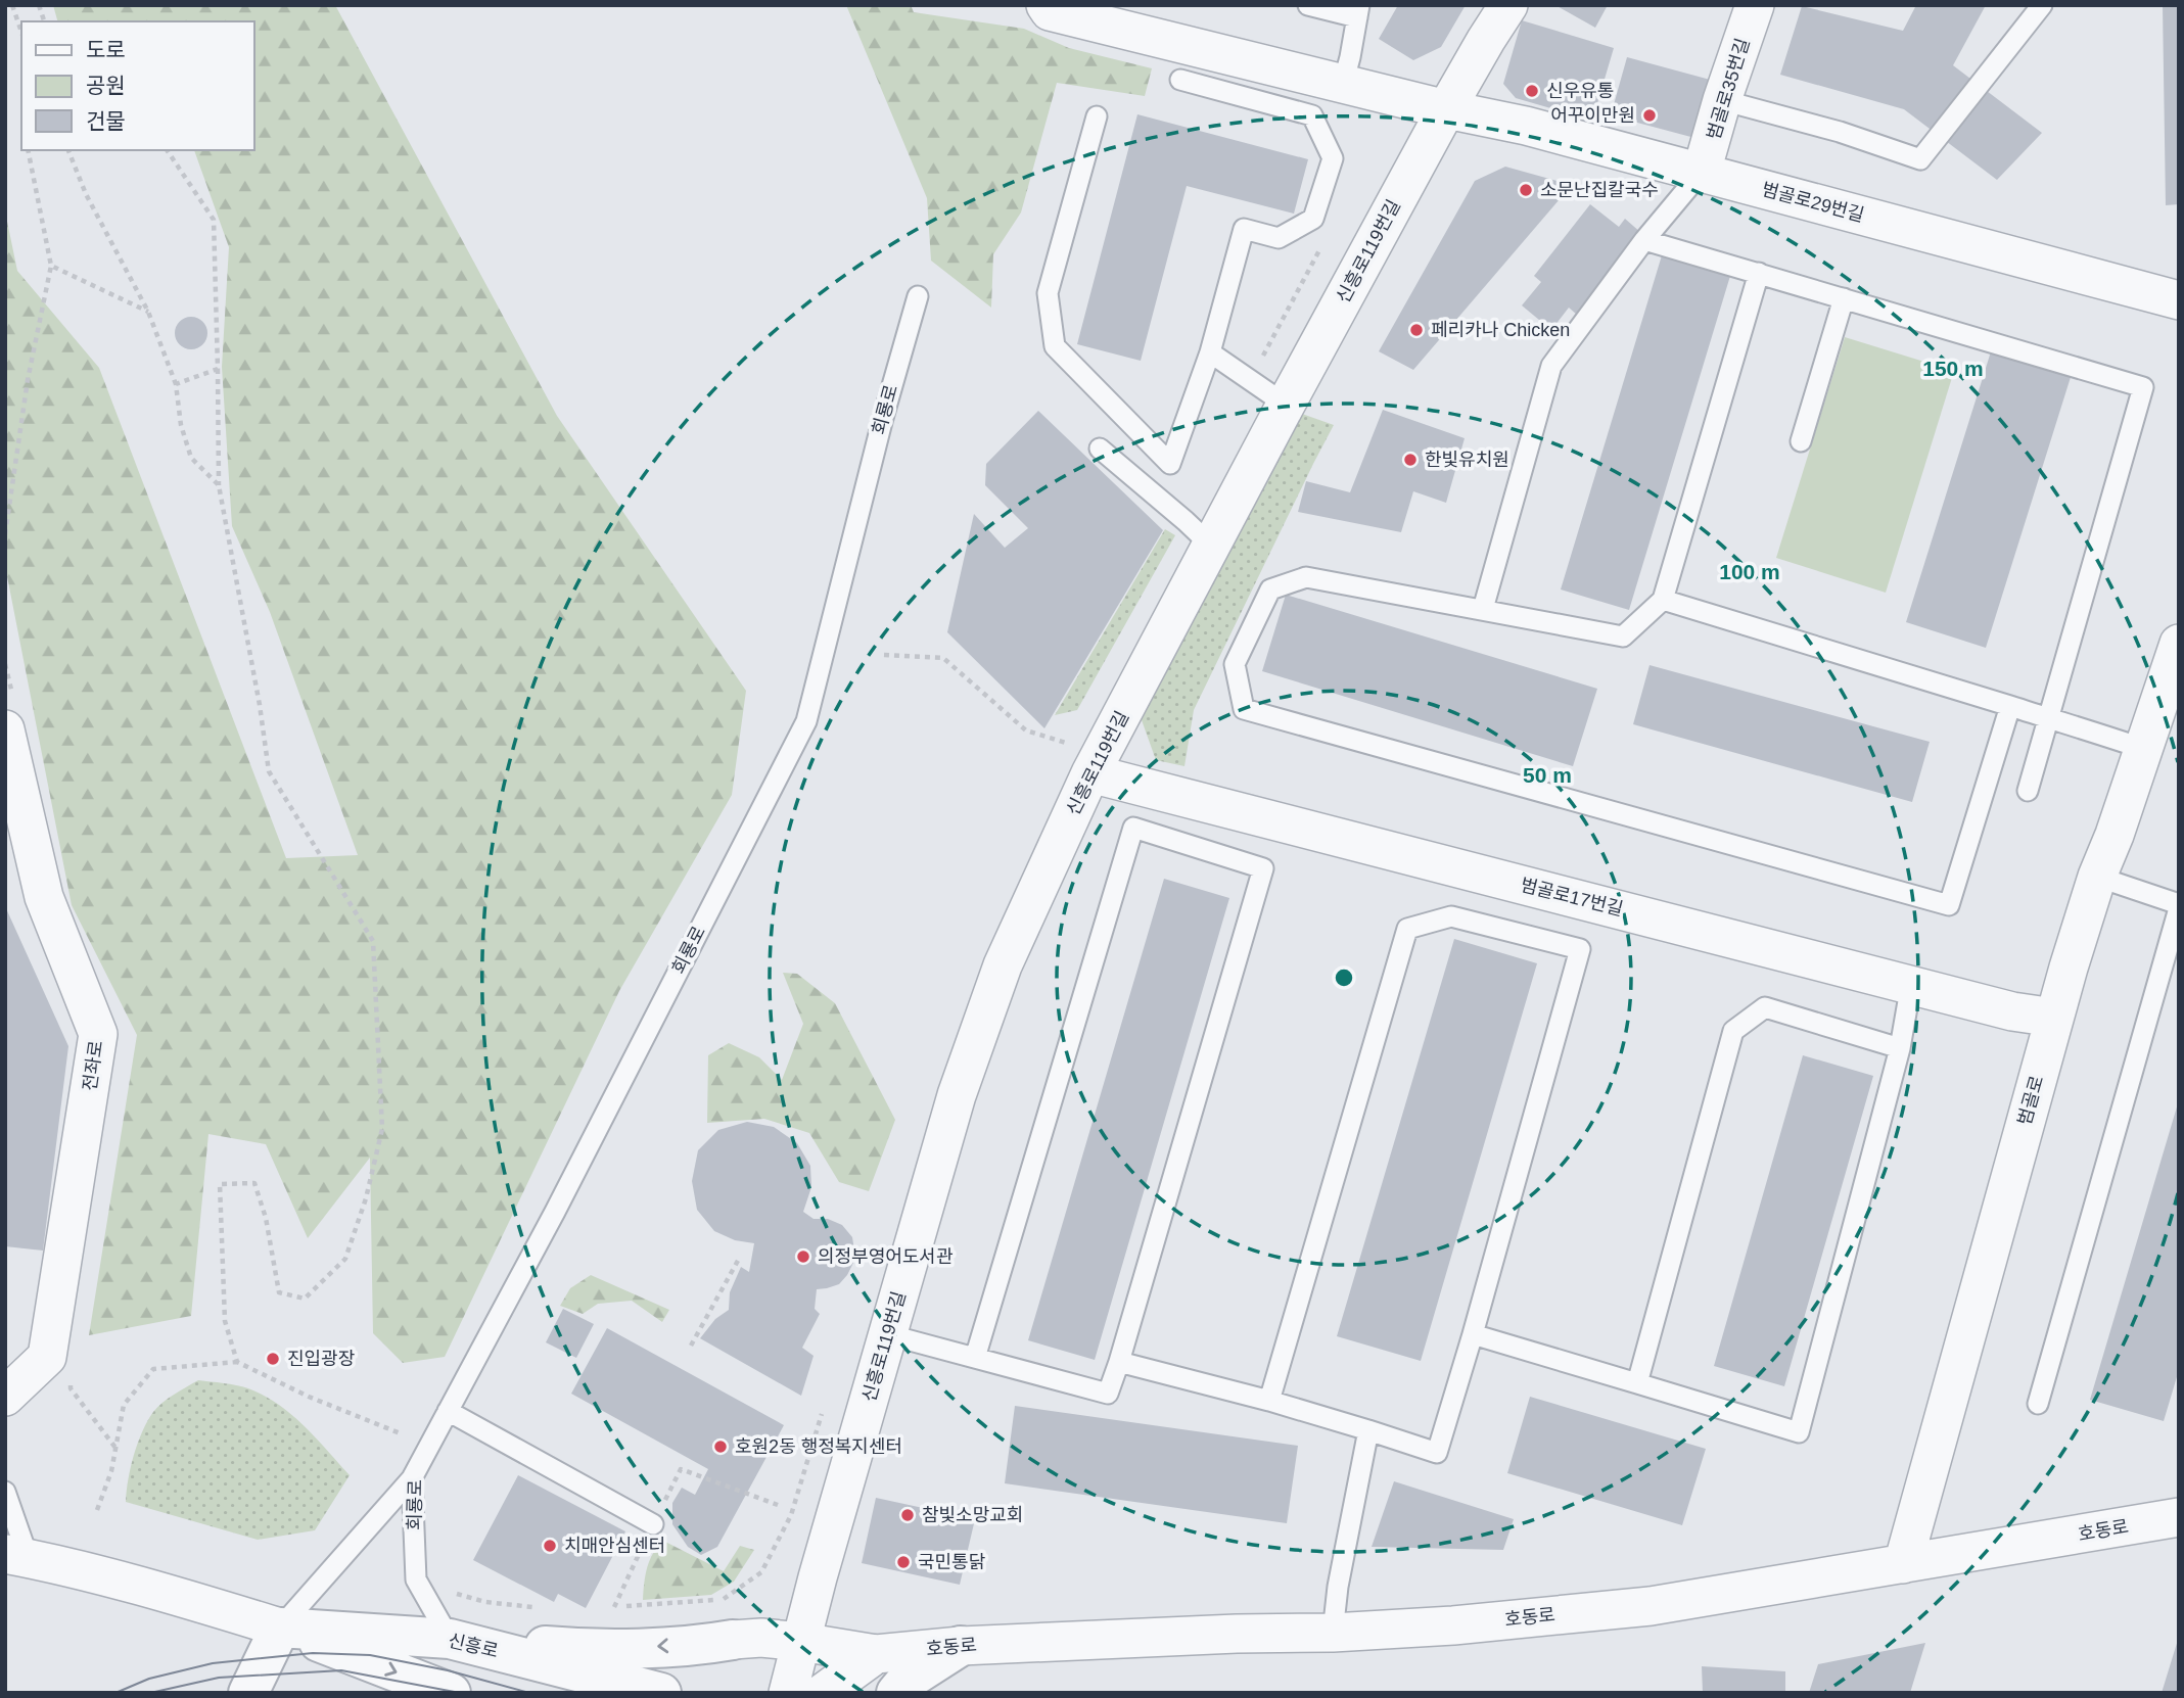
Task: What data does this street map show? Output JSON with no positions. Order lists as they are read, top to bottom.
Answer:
{
  "streets": {
    "street": [
      "범골로35번길",
      "범골로29번길",
      "신흥로119번길",
      "범골로17번길",
      "전좌로",
      "범골로",
      "호동로",
      "신흥로"
    ],
    "lane": ["회룡로"]
  },
  "crossings": [
    ["범골로35번길", "범골로29번길"],
    ["범골로29번길", "신흥로119번길"],
    ["신흥로119번길", "범골로17번길"],
    ["신흥로119번길", "호동로"],
    ["회룡로", "신흥로"],
    ["범골로17번길", "범골로"],
    ["범골로", "호동로"]
  ],
  "places": [
    "신우유통",
    "어꾸이만원",
    "소문난집칼국수",
    "페리카나 Chicken",
    "한빛유치원",
    "의정부영어도서관",
    "진입광장",
    "호원2동 행정복지센터",
    "참빛소망교회",
    "치매안심센터",
    "국민통닭"
  ],
  "legend": ["도로", "공원", "건물"],
  "rings": ["150 m", "100 m", "50 m"]
}
